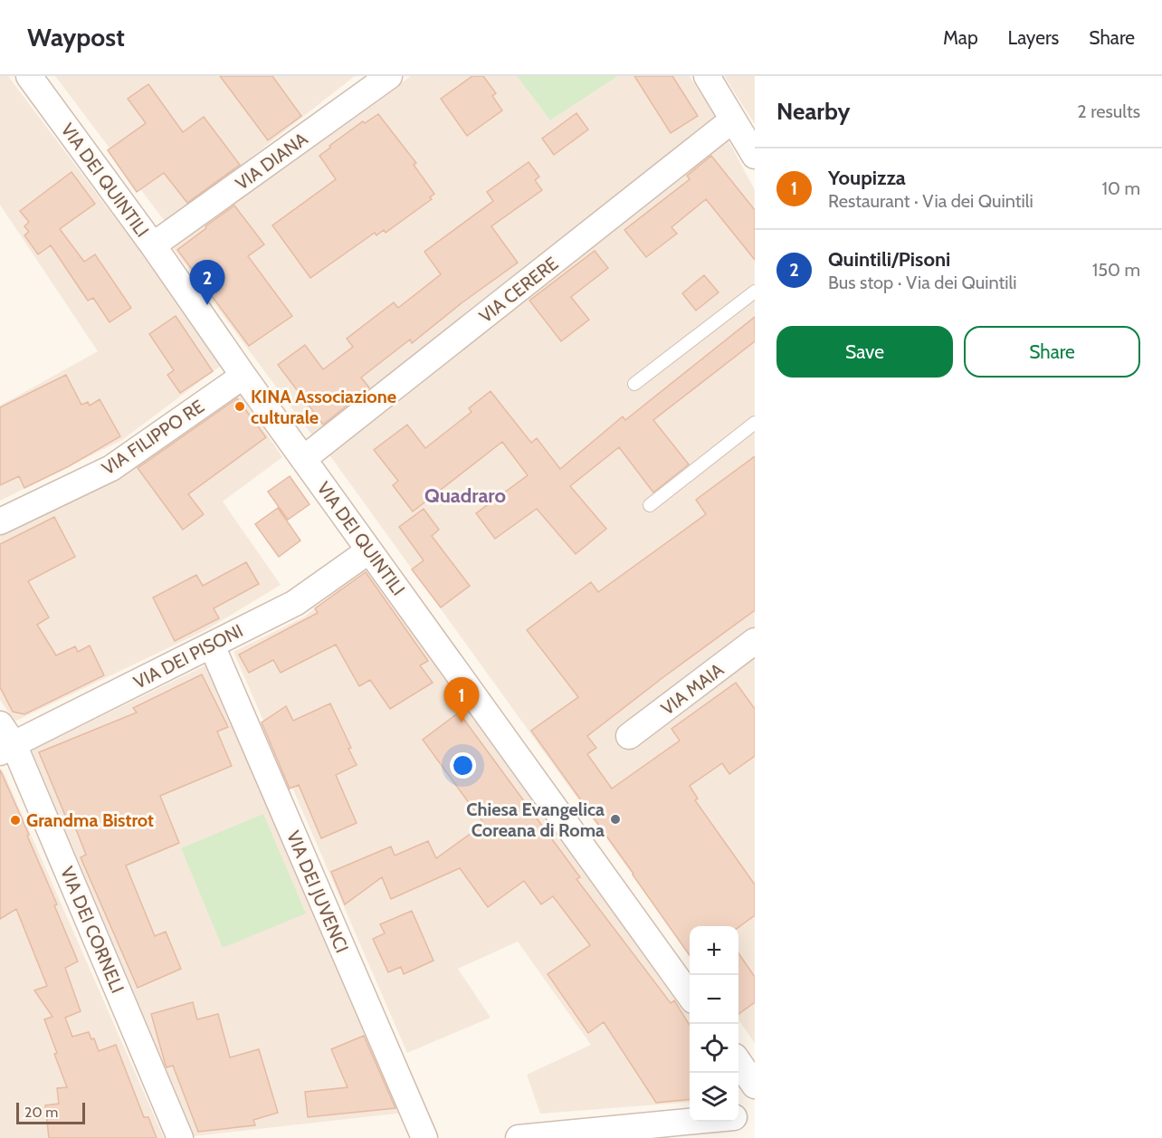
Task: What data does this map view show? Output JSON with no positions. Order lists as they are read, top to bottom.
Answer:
{
  "streets": {
    "street": [
      "VIA DIANA",
      "VIA DEI QUINTILI",
      "VIA CERERE",
      "VIA FILIPPO RE",
      "VIA DEI PISONI",
      "VIA MAIA",
      "VIA DEI JUVENCI",
      "VIA DEI CORNELI"
    ]
  },
  "crossings": [
    ["VIA DIANA", "VIA DEI QUINTILI"],
    ["VIA DEI QUINTILI", "VIA CERERE"],
    ["VIA DEI QUINTILI", "VIA FILIPPO RE"],
    ["VIA DEI QUINTILI", "VIA DEI PISONI"],
    ["VIA DEI PISONI", "VIA DEI JUVENCI"],
    ["VIA DEI PISONI", "VIA DEI CORNELI"]
  ],
  "districts": ["Quadraro"],
  "places": ["KINA Associazione culturale", "Chiesa Evangelica Coreana di Roma", "Grandma Bistrot"],
  "scale_bar": "20 m",
  "page": {
    "header": "Waypost",
    "nav": ["Map", "Layers", "Share"],
    "heading": ["Nearby", "2 results"],
    "list": [
      {
        "mark": "1",
        "name": "Youpizza",
        "note": "Restaurant · Via dei Quintili",
        "value": "10 m"
      },
      {
        "mark": "2",
        "name": "Quintili/Pisoni",
        "note": "Bus stop · Via dei Quintili",
        "value": "150 m"
      }
    ],
    "pins": ["2", "1"],
    "buttons": ["Save", "Share"],
    "map_buttons": ["+", "−"],
    "scale": "20 m"
  }
}
